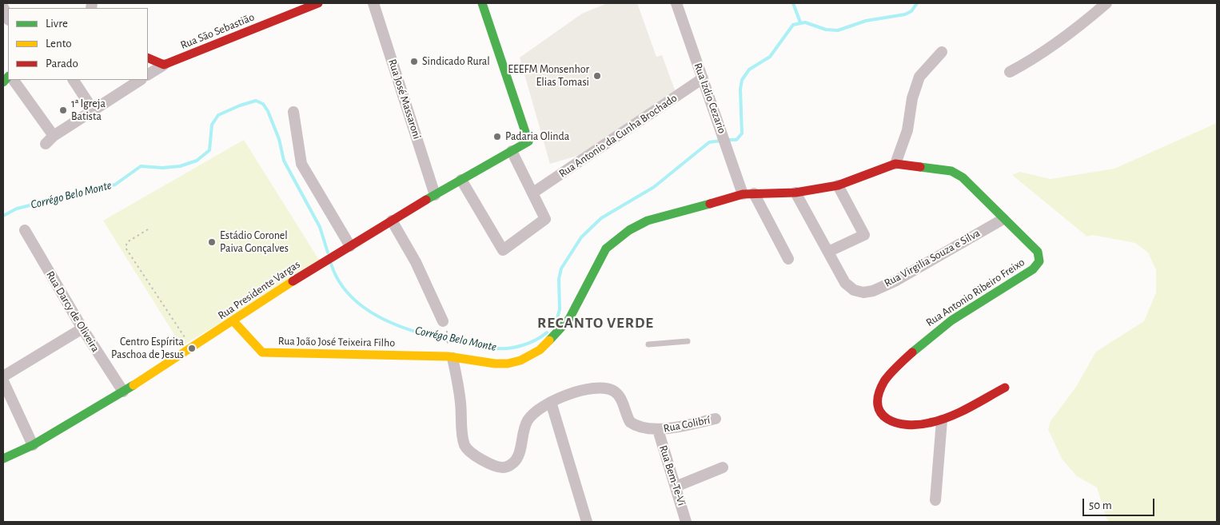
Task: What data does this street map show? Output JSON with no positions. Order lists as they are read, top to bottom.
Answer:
{
  "streets": {
    "street": [
      "Rua São Sebastião",
      "Rua Izdio Cezario",
      "Rua José Massaroni",
      "Rua Antonio da Cunha Brochado",
      "Rua Virgilia Souza e Silva",
      "Rua Presidente Vargas",
      "Rua Antonio Ribeiro Freixo",
      "Rua Darcy de Oliveira",
      "Rua João José Teixeira Filho",
      "Rua Colibrí",
      "Rua Bem-Te-Vi"
    ]
  },
  "crossings": [
    ["Rua Izdio Cezario", "Rua Antonio da Cunha Brochado"],
    ["Rua Izdio Cezario", "Rua João José Teixeira Filho"],
    ["Rua José Massaroni", "Rua Presidente Vargas"],
    ["Rua Virgilia Souza e Silva", "Rua Antonio Ribeiro Freixo"],
    ["Rua Virgilia Souza e Silva", "Rua João José Teixeira Filho"],
    ["Rua Presidente Vargas", "Rua Darcy de Oliveira"],
    ["Rua Presidente Vargas", "Rua João José Teixeira Filho"],
    ["Rua Antonio Ribeiro Freixo", "Rua João José Teixeira Filho"],
    ["Rua Colibrí", "Rua Bem-Te-Vi"]
  ],
  "districts": ["RECANTO VERDE"],
  "water": ["Corrégo Belo Monte"],
  "places": [
    "Sindicado Rural",
    "EEEFM Monsenhor Elias Tomasi",
    "1ª Igreja Batista",
    "Padaria Olinda",
    "Estádio Coronel Paiva Gonçalves",
    "Centro Espírita Paschoa de Jesus"
  ],
  "legend": ["Livre", "Lento", "Parado"],
  "scale_bar": "50 m"
}
